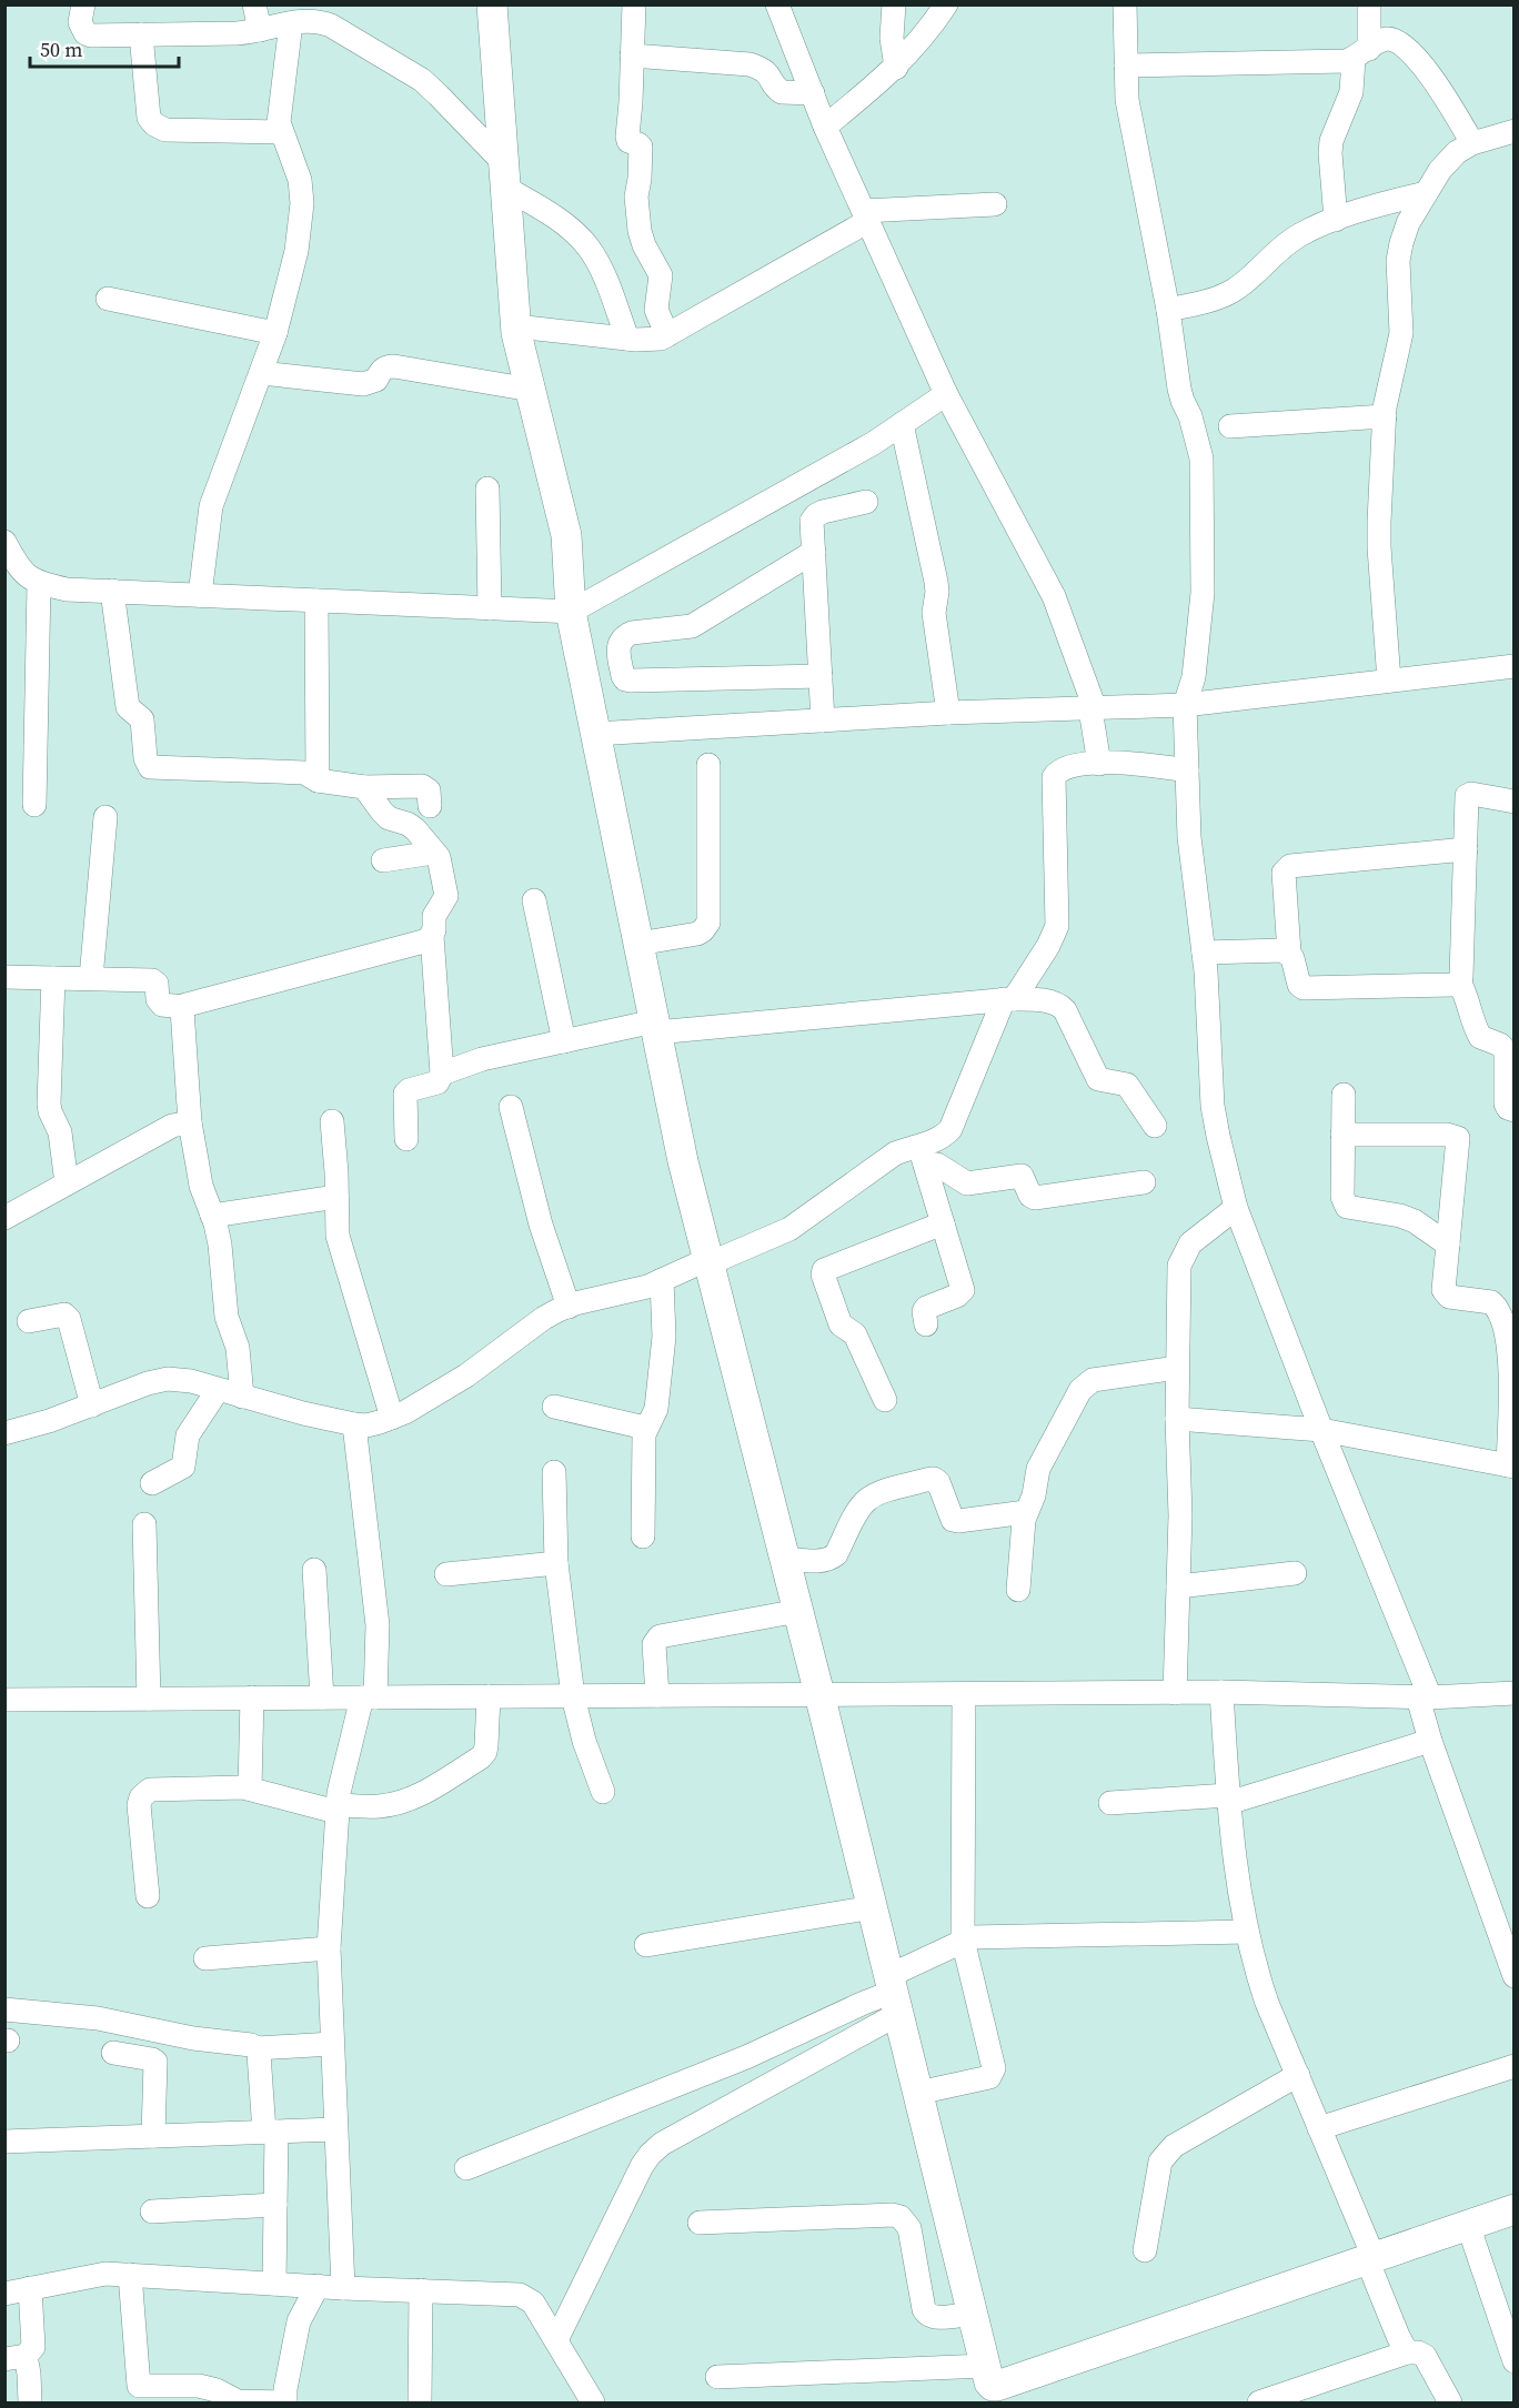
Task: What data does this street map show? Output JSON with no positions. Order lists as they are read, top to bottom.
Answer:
{
  "scale_bar": "50 m"
}
